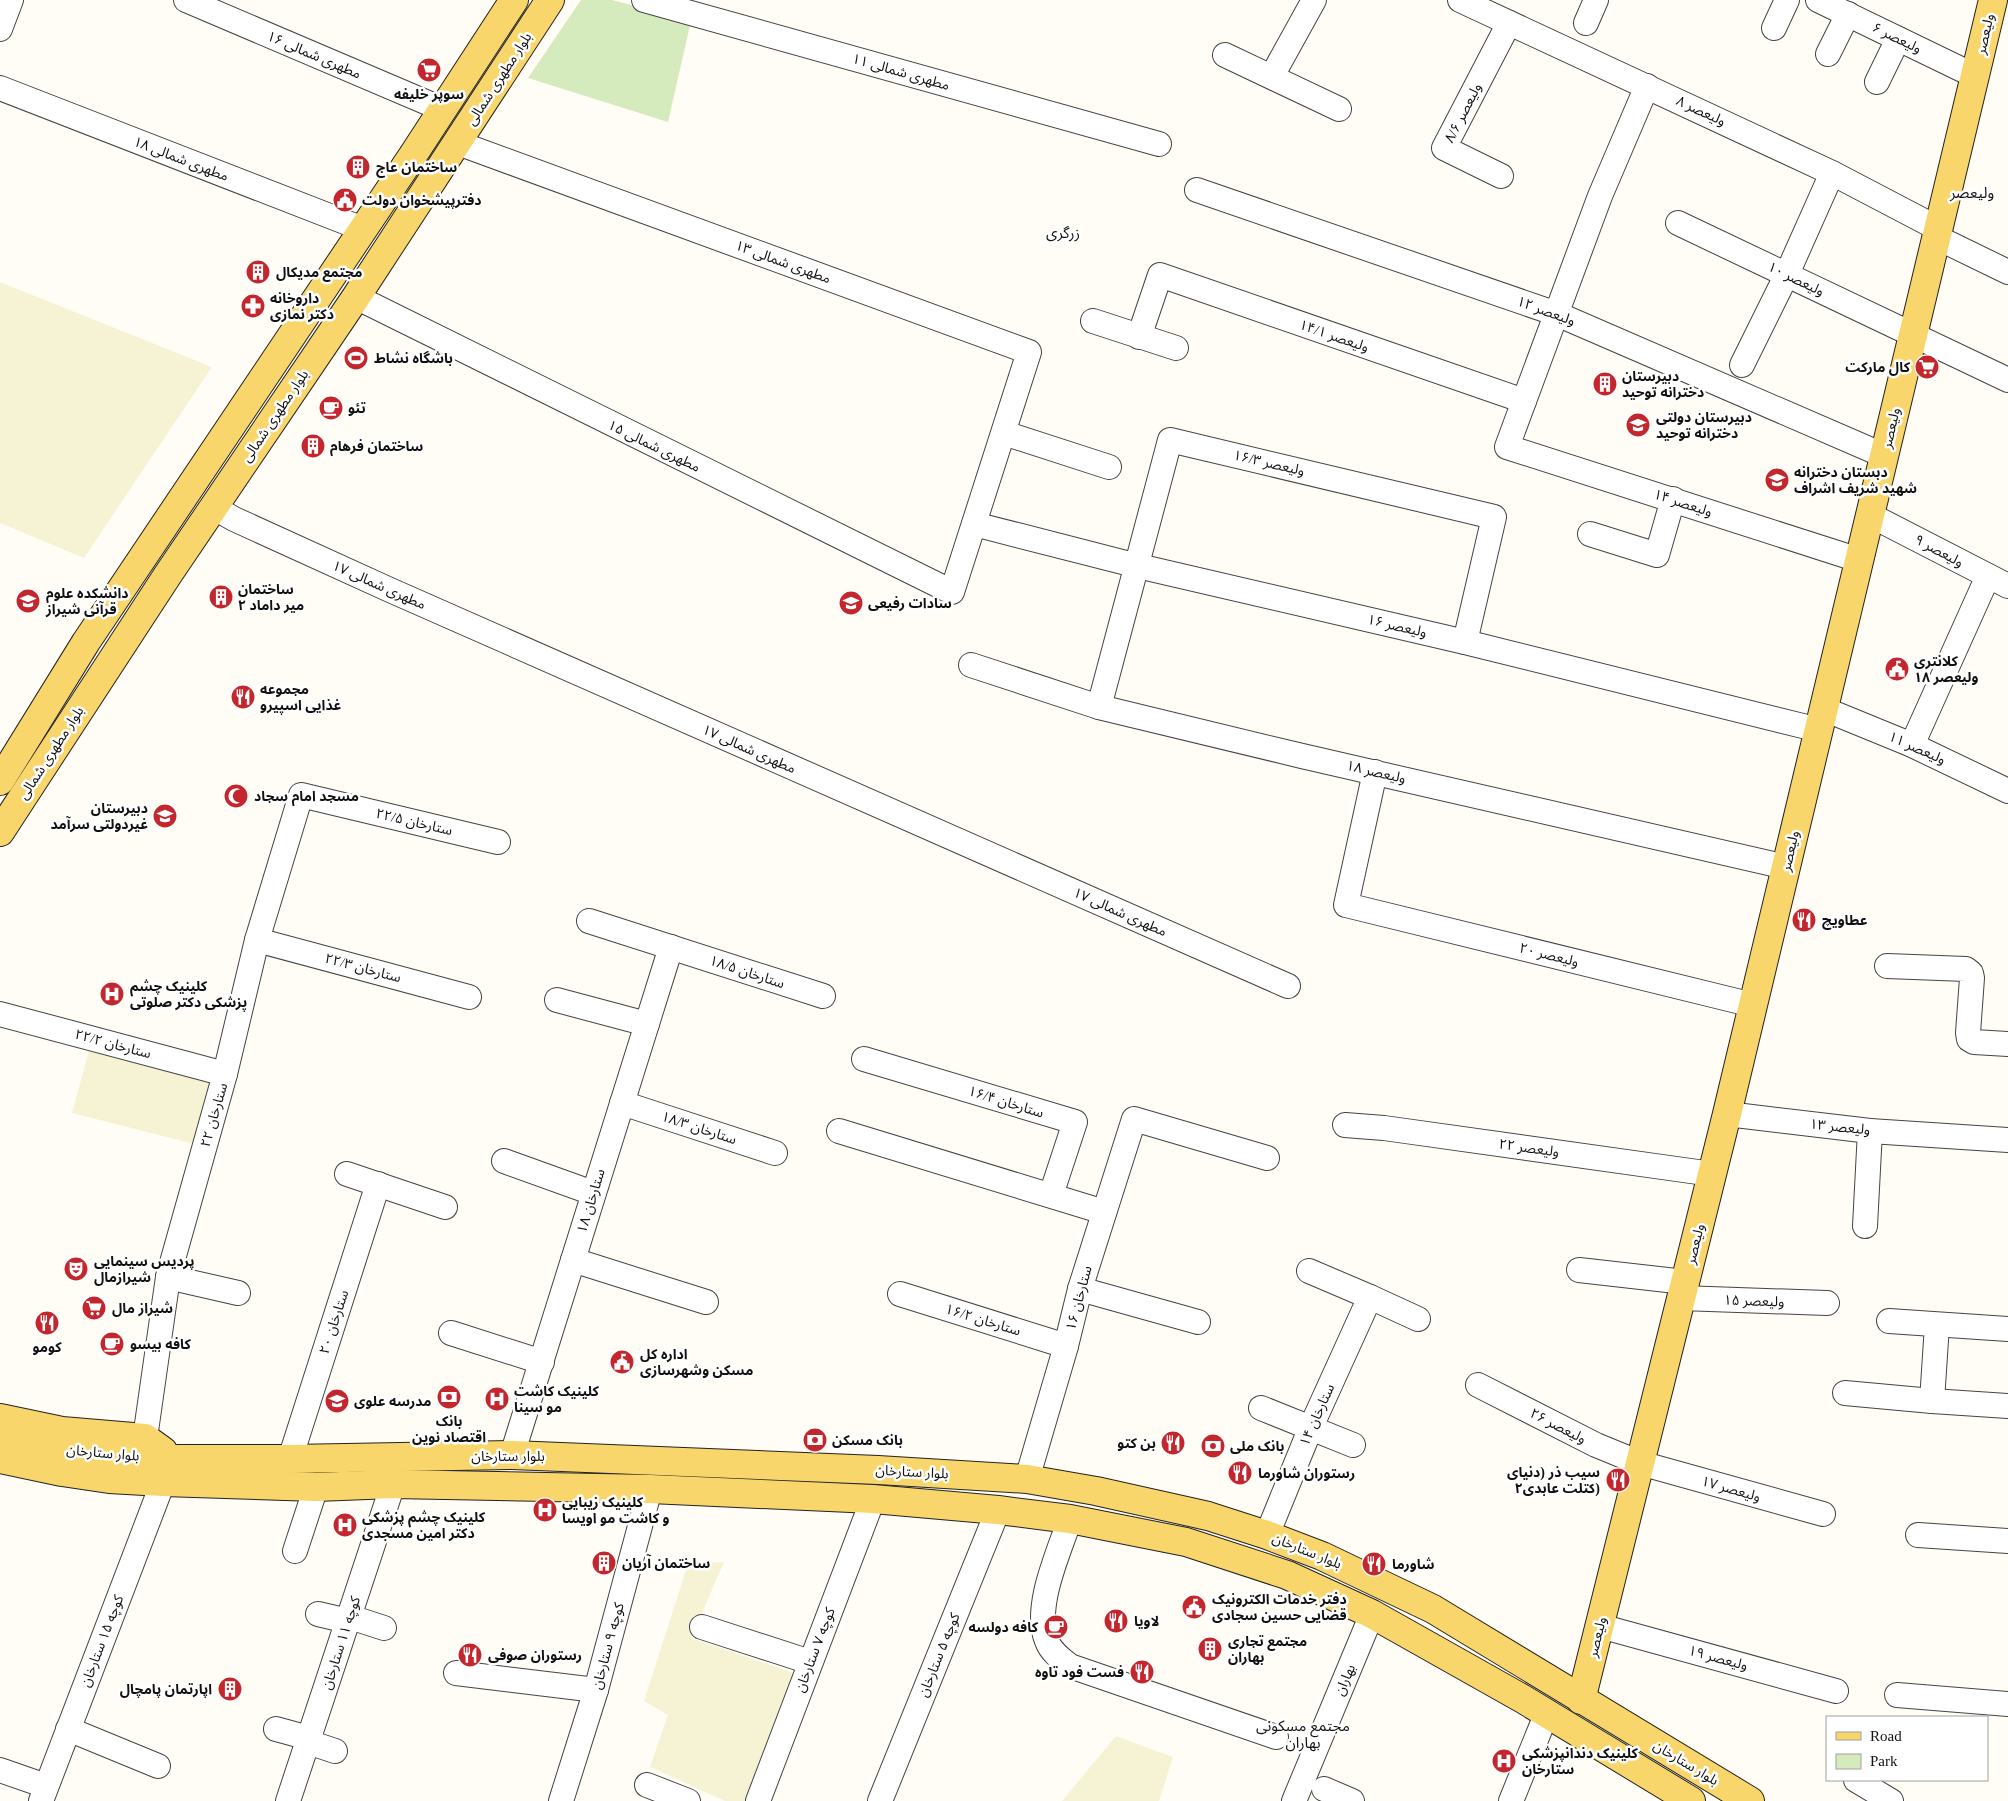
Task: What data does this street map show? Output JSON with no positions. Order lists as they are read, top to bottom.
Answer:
{
  "streets": {
    "main road": ["ولیعصر", "بلوار مطهرى شمالى", "بلوار ستارخان"],
    "street": [
      "۶ ولیعصر",
      "۱۶ مطهری شمالی",
      "۱۱ مطهری شمالی",
      "۸ ولیعصر",
      "۸/۶ ولیعصر",
      "۱۸ مطهری شمالی",
      "۱۳ مطهری شمالی",
      "۱۰ ولیعصر",
      "۱۲ ولیعصر",
      "۱۴/۱ ولیعصر",
      "۱۵ مطهری شمالی",
      "۱۶/۳ ولیعصر",
      "۱۴ ولیعصر",
      "۹ ولیعصر",
      "۱۷ مطهری شمالی",
      "۱۶ ولیعصر",
      "۱۱ ولیعصر",
      "۱۸ ولیعصر",
      "۲۲/۵ ستارخان",
      "۲۰ ولیعصر",
      "۲۲/۳ ستارخان",
      "۱۸/۵ ستارخان",
      "۲۲/۲ ستارخان",
      "۱۶/۴ ستارخان",
      "۲۲ ستارخان",
      "۱۳ ولیعصر",
      "۱۸/۳ ستارخان",
      "۲۲ ولیعصر",
      "۱۸ ستارخان",
      "۱۶ ستارخان",
      "۱۵ ولیعصر",
      "۱۶/۲ ستارخان",
      "۲۰ ستارخان",
      "۱۴ ستارخان",
      "۲۶ ولیعصر",
      "۱۷ ولیعصر",
      "کوچه ۱۵ ستارخان",
      "کوچه ۱۱ ستارخان",
      "کوچه ۹ ستارخان",
      "کوچه ۷ ستارخان",
      "کوچه ۵ ستارخان",
      "۱۹ ولیعصر",
      "بهاران"
    ]
  },
  "crossings": [
    ["ولیعصر", "۶ ولیعصر"],
    ["ولیعصر", "۸ ولیعصر"],
    ["ولیعصر", "۱۰ ولیعصر"],
    ["ولیعصر", "۱۲ ولیعصر"],
    ["ولیعصر", "۱۴ ولیعصر"],
    ["ولیعصر", "۹ ولیعصر"],
    ["ولیعصر", "۱۶ ولیعصر"],
    ["ولیعصر", "۱۱ ولیعصر"],
    ["ولیعصر", "۱۸ ولیعصر"],
    ["ولیعصر", "۲۰ ولیعصر"],
    ["ولیعصر", "۱۳ ولیعصر"],
    ["ولیعصر", "۲۲ ولیعصر"],
    ["ولیعصر", "۱۵ ولیعصر"],
    ["ولیعصر", "۲۶ ولیعصر"],
    ["ولیعصر", "بلوار ستارخان"],
    ["ولیعصر", "۱۷ ولیعصر"],
    ["ولیعصر", "۱۹ ولیعصر"],
    ["۱۶ مطهری شمالی", "بلوار مطهرى شمالى"],
    ["بلوار مطهرى شمالى", "۱۸ مطهری شمالی"],
    ["بلوار مطهرى شمالى", "۱۳ مطهری شمالی"],
    ["بلوار مطهرى شمالى", "۱۵ مطهری شمالی"],
    ["بلوار مطهرى شمالى", "۱۷ مطهری شمالی"],
    ["۸ ولیعصر", "۸/۶ ولیعصر"],
    ["۱۴/۱ ولیعصر", "۱۴ ولیعصر"],
    ["۱۵ مطهری شمالی", "۱۶ ولیعصر"],
    ["۱۶/۳ ولیعصر", "۱۶ ولیعصر"],
    ["۱۶ ولیعصر", "۱۱ ولیعصر"],
    ["۱۸ ولیعصر", "۲۰ ولیعصر"],
    ["۲۲/۵ ستارخان", "۲۲ ستارخان"],
    ["۲۲/۳ ستارخان", "۲۲ ستارخان"],
    ["۱۸/۵ ستارخان", "۱۸ ستارخان"],
    ["۲۲/۲ ستارخان", "۲۲ ستارخان"],
    ["۱۸/۳ ستارخان", "۱۸ ستارخان"],
    ["۱۸ ستارخان", "بلوار ستارخان"],
    ["۱۶ ستارخان", "۱۶/۲ ستارخان"],
    ["۱۶ ستارخان", "بلوار ستارخان"],
    ["۲۰ ستارخان", "بلوار ستارخان"],
    ["۱۴ ستارخان", "بلوار ستارخان"],
    ["۲۶ ولیعصر", "۱۷ ولیعصر"],
    ["بلوار ستارخان", "کوچه ۱۵ ستارخان"],
    ["بلوار ستارخان", "کوچه ۱۱ ستارخان"],
    ["بلوار ستارخان", "کوچه ۹ ستارخان"],
    ["بلوار ستارخان", "کوچه ۷ ستارخان"],
    ["بلوار ستارخان", "کوچه ۵ ستارخان"],
    ["بلوار ستارخان", "بهاران"]
  ],
  "districts": ["ولیعصر", "زرگری", "مجتمع مسکونی بهاران"],
  "places": {
    "supermarket": ["سوپر خلیفه", "کال مارکت", "شیراز مال"],
    "building": [
      "ساختمان عاج",
      "مجتمع مدیکال",
      "دبیرستان دخترانه توحید",
      "ساختمان فرهام",
      "ساختمان میر داماد ۲",
      "ساختمان آریان",
      "مجتمع تجاری بهاران",
      "اپارتمان پامچال"
    ],
    "public building": [
      "دفترپیشخوان دولت",
      "کلانتری ۱۸ ولیعصر",
      "اداره کل مسکن وشهرسازی",
      "دفتر خدمات الکترونیک قضایی حسین سجادی"
    ],
    "pharmacy": ["داروخانه دکتر نمازی"],
    "sports": ["باشگاه نشاط"],
    "cafe": ["تئو", "کافه بیسو", "کافه دولسه"],
    "school or university": [
      "دبیرستان دولتی دخترانه توحید",
      "دبستان دخترانه شهید شریف اشراف",
      "دانشکده علوم قرآنی شیراز",
      "سادات رفیعی",
      "دبیرستان غیردولتی سرآمد",
      "مدرسه علوی"
    ],
    "restaurant": [
      "مجموعه غذایی اسپیرو",
      "عطاویچ",
      "کومو",
      "بن کتو",
      "رستوران شاورما",
      "سیب ذر (دنیای کتلت عابدی۲)",
      "شاورما",
      "لاویا",
      "رستوران صوفی",
      "فست فود تاوه"
    ],
    "mosque": ["مسجد امام سجاد"],
    "hospital": [
      "کلینیک چشم پزشکی دکتر صلوتی",
      "کلینیک کاشت مو سینا",
      "کلینیک زیبایی و کاشت مو اویسا",
      "کلینیک چشم پزشکی دکتر امین مسجدی",
      "کلینیک دندانپزشکی ستارخان"
    ],
    "theatre": ["پردیس سینمایی شیرازمال"],
    "bank": ["بانک اقتصاد نوین", "بانک مسکن", "بانک ملی"]
  },
  "legend": ["Road", "Park"]
}
